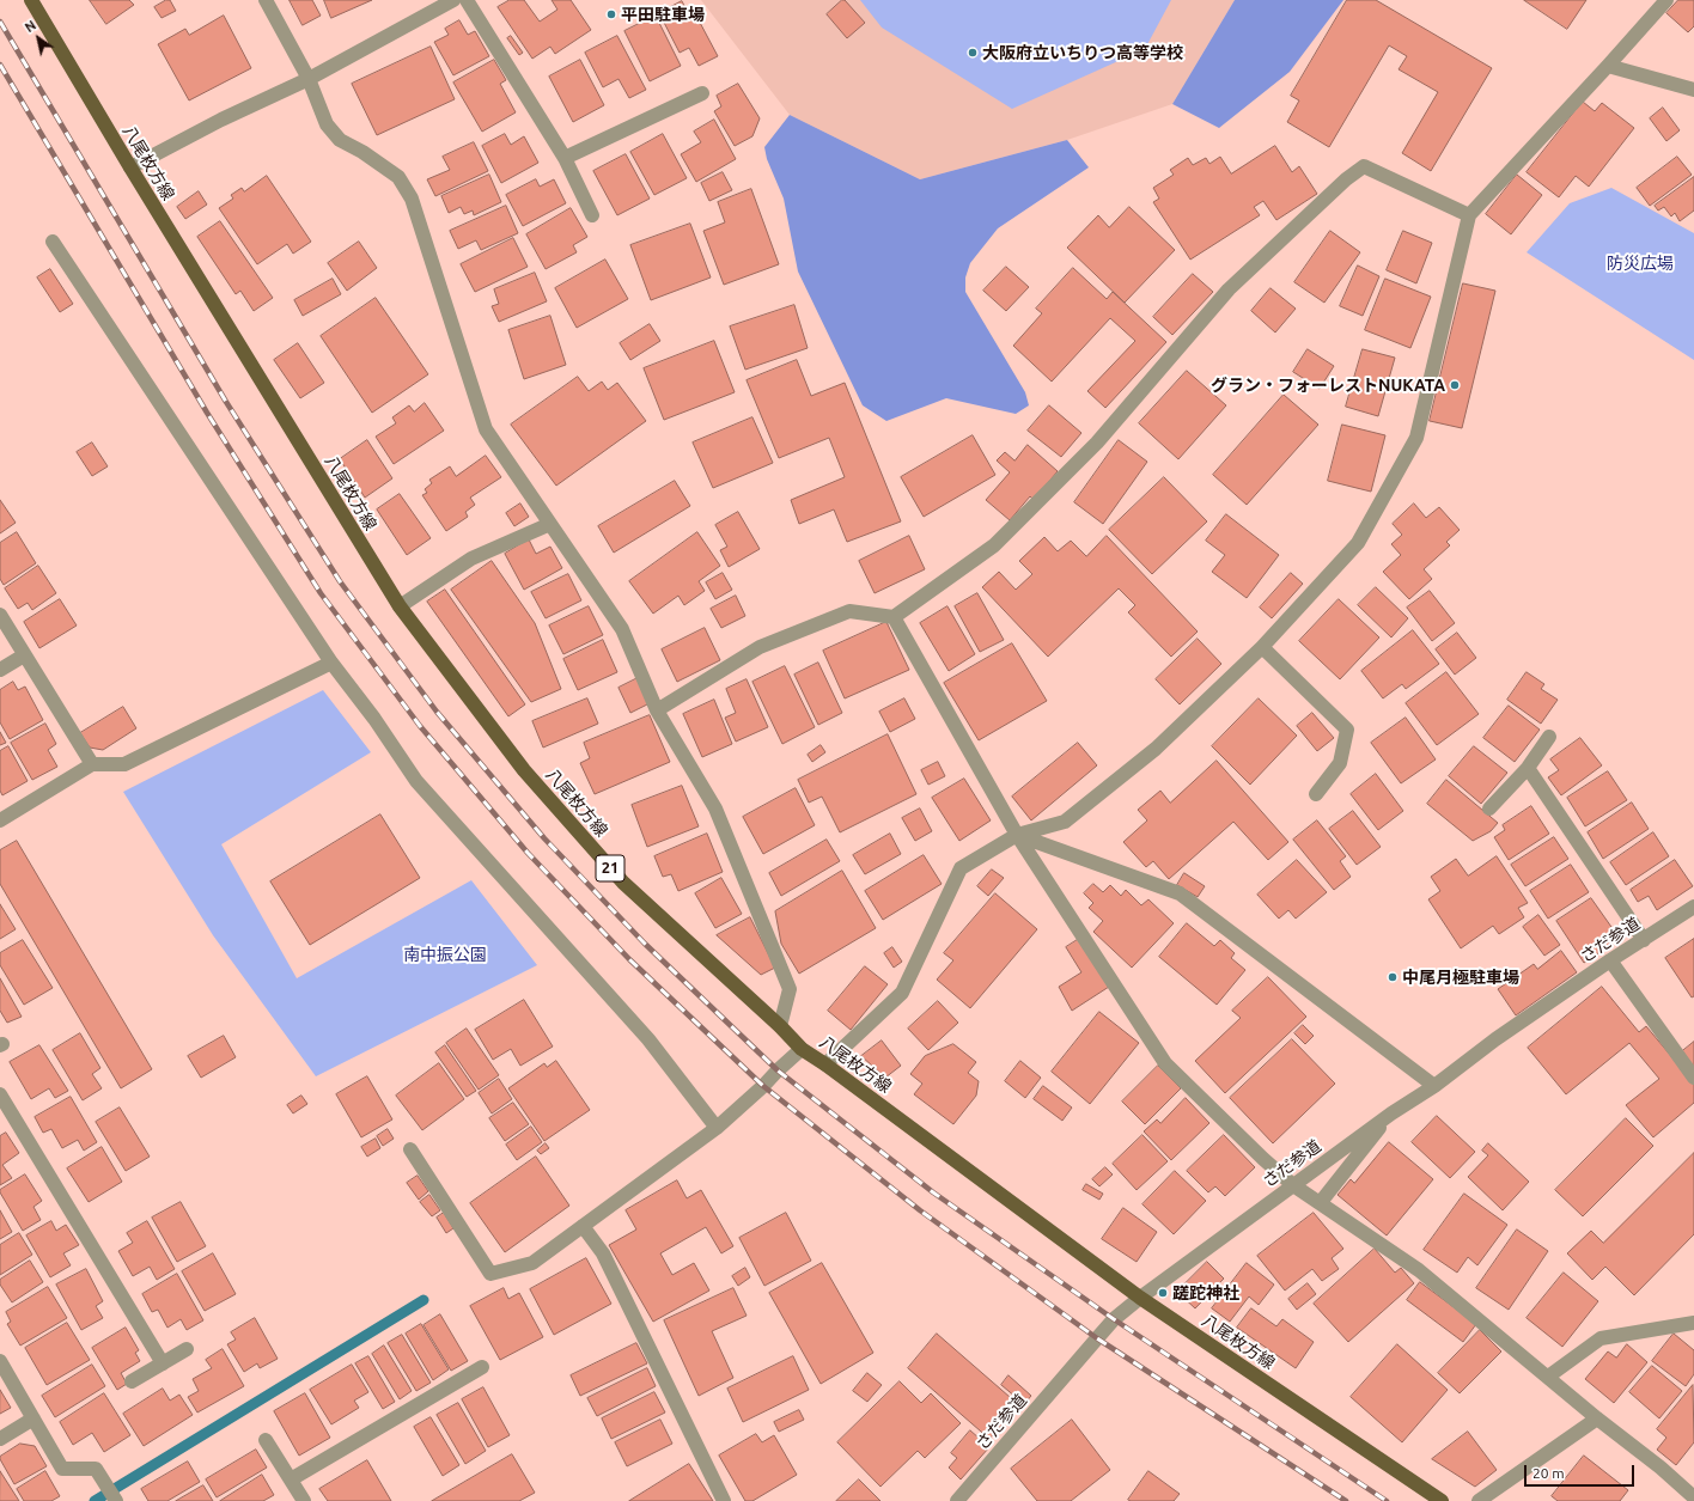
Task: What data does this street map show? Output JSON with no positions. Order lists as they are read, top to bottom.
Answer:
{
  "streets": {
    "main road": ["八尾枚方線", "21"],
    "street": ["さだ参道"]
  },
  "crossings": [
    ["八尾枚方線", "さだ参道"]
  ],
  "parks": ["防災広場", "南中振公園"],
  "places": [
    "平田駐車場",
    "大阪府立いちりつ高等学校",
    "グラン・フォーレストNUKATA",
    "中尾月極駐車場",
    "蹉跎神社"
  ],
  "scale_bar": "20 m",
  "north": "top left"
}
